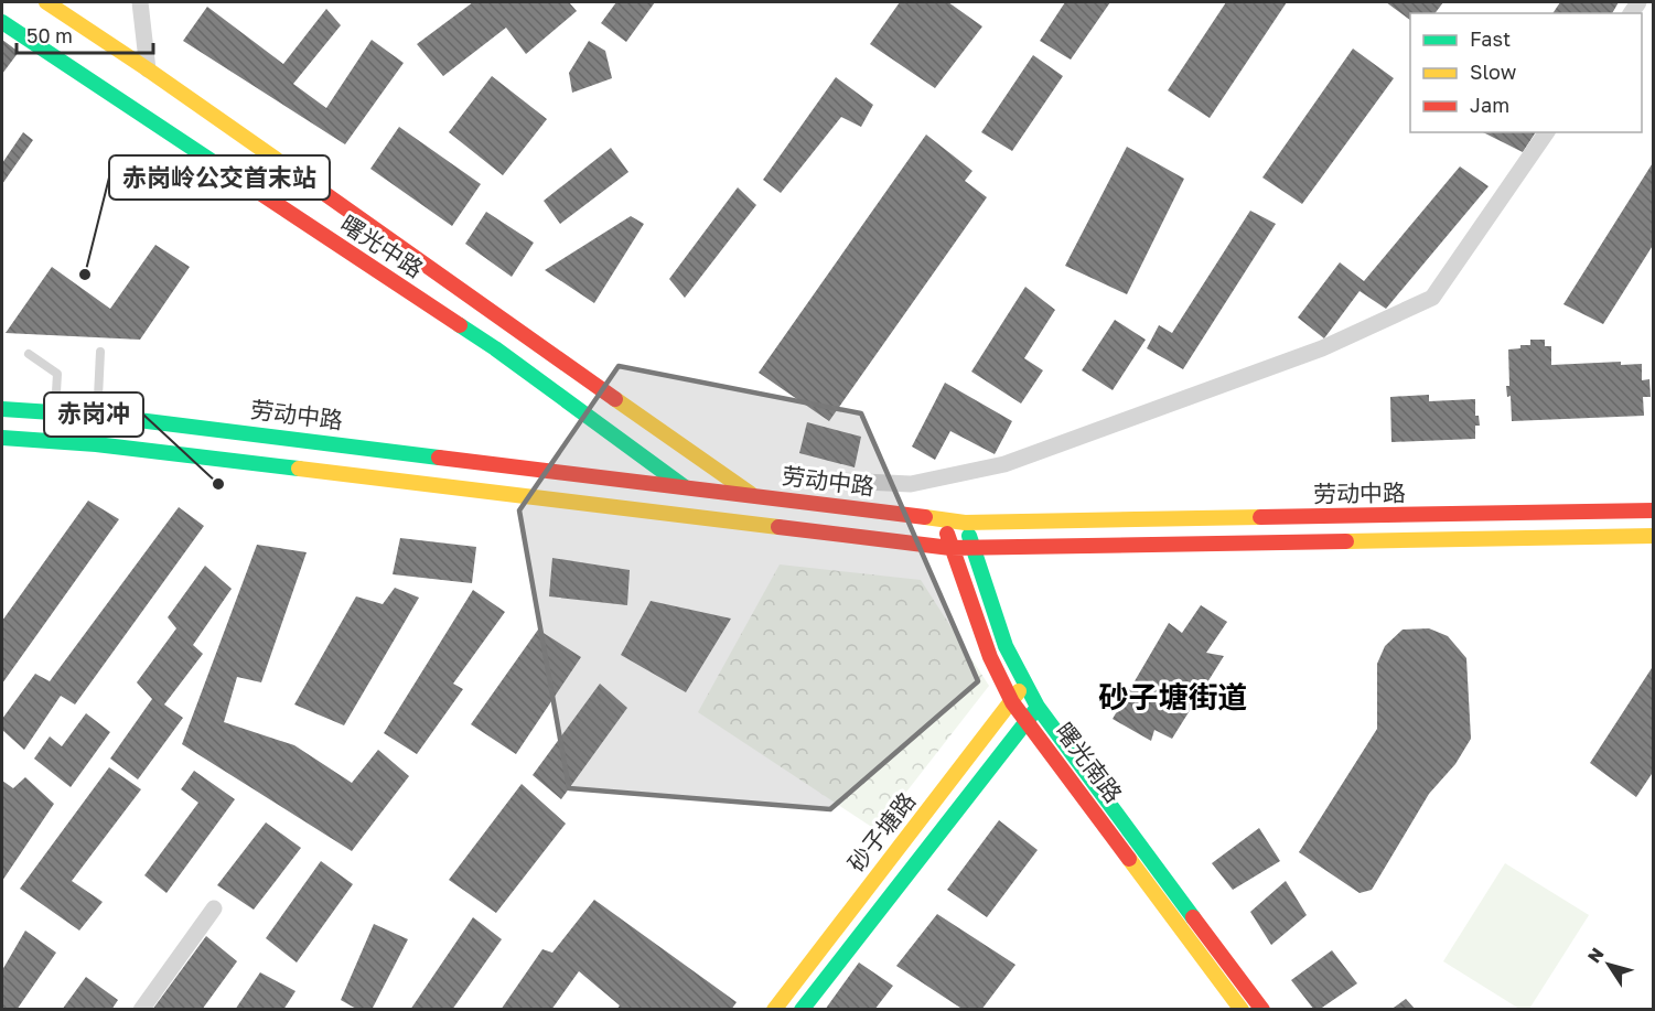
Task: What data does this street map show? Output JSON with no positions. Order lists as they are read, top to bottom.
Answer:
{
  "streets": {
    "main road": [
      "曙光中路",
      "劳动中路",
      "曙光南路",
      "砂子塘路"
    ]
  },
  "crossings": [
    ["曙光中路", "劳动中路"],
    ["劳动中路", "曙光南路"],
    ["曙光南路", "砂子塘路"]
  ],
  "districts": ["砂子塘街道"],
  "places": ["赤岗岭公交首末站", "赤岗冲"],
  "legend": ["Fast", "Slow", "Jam"],
  "scale_bar": "50 m",
  "north": "top left"
}
